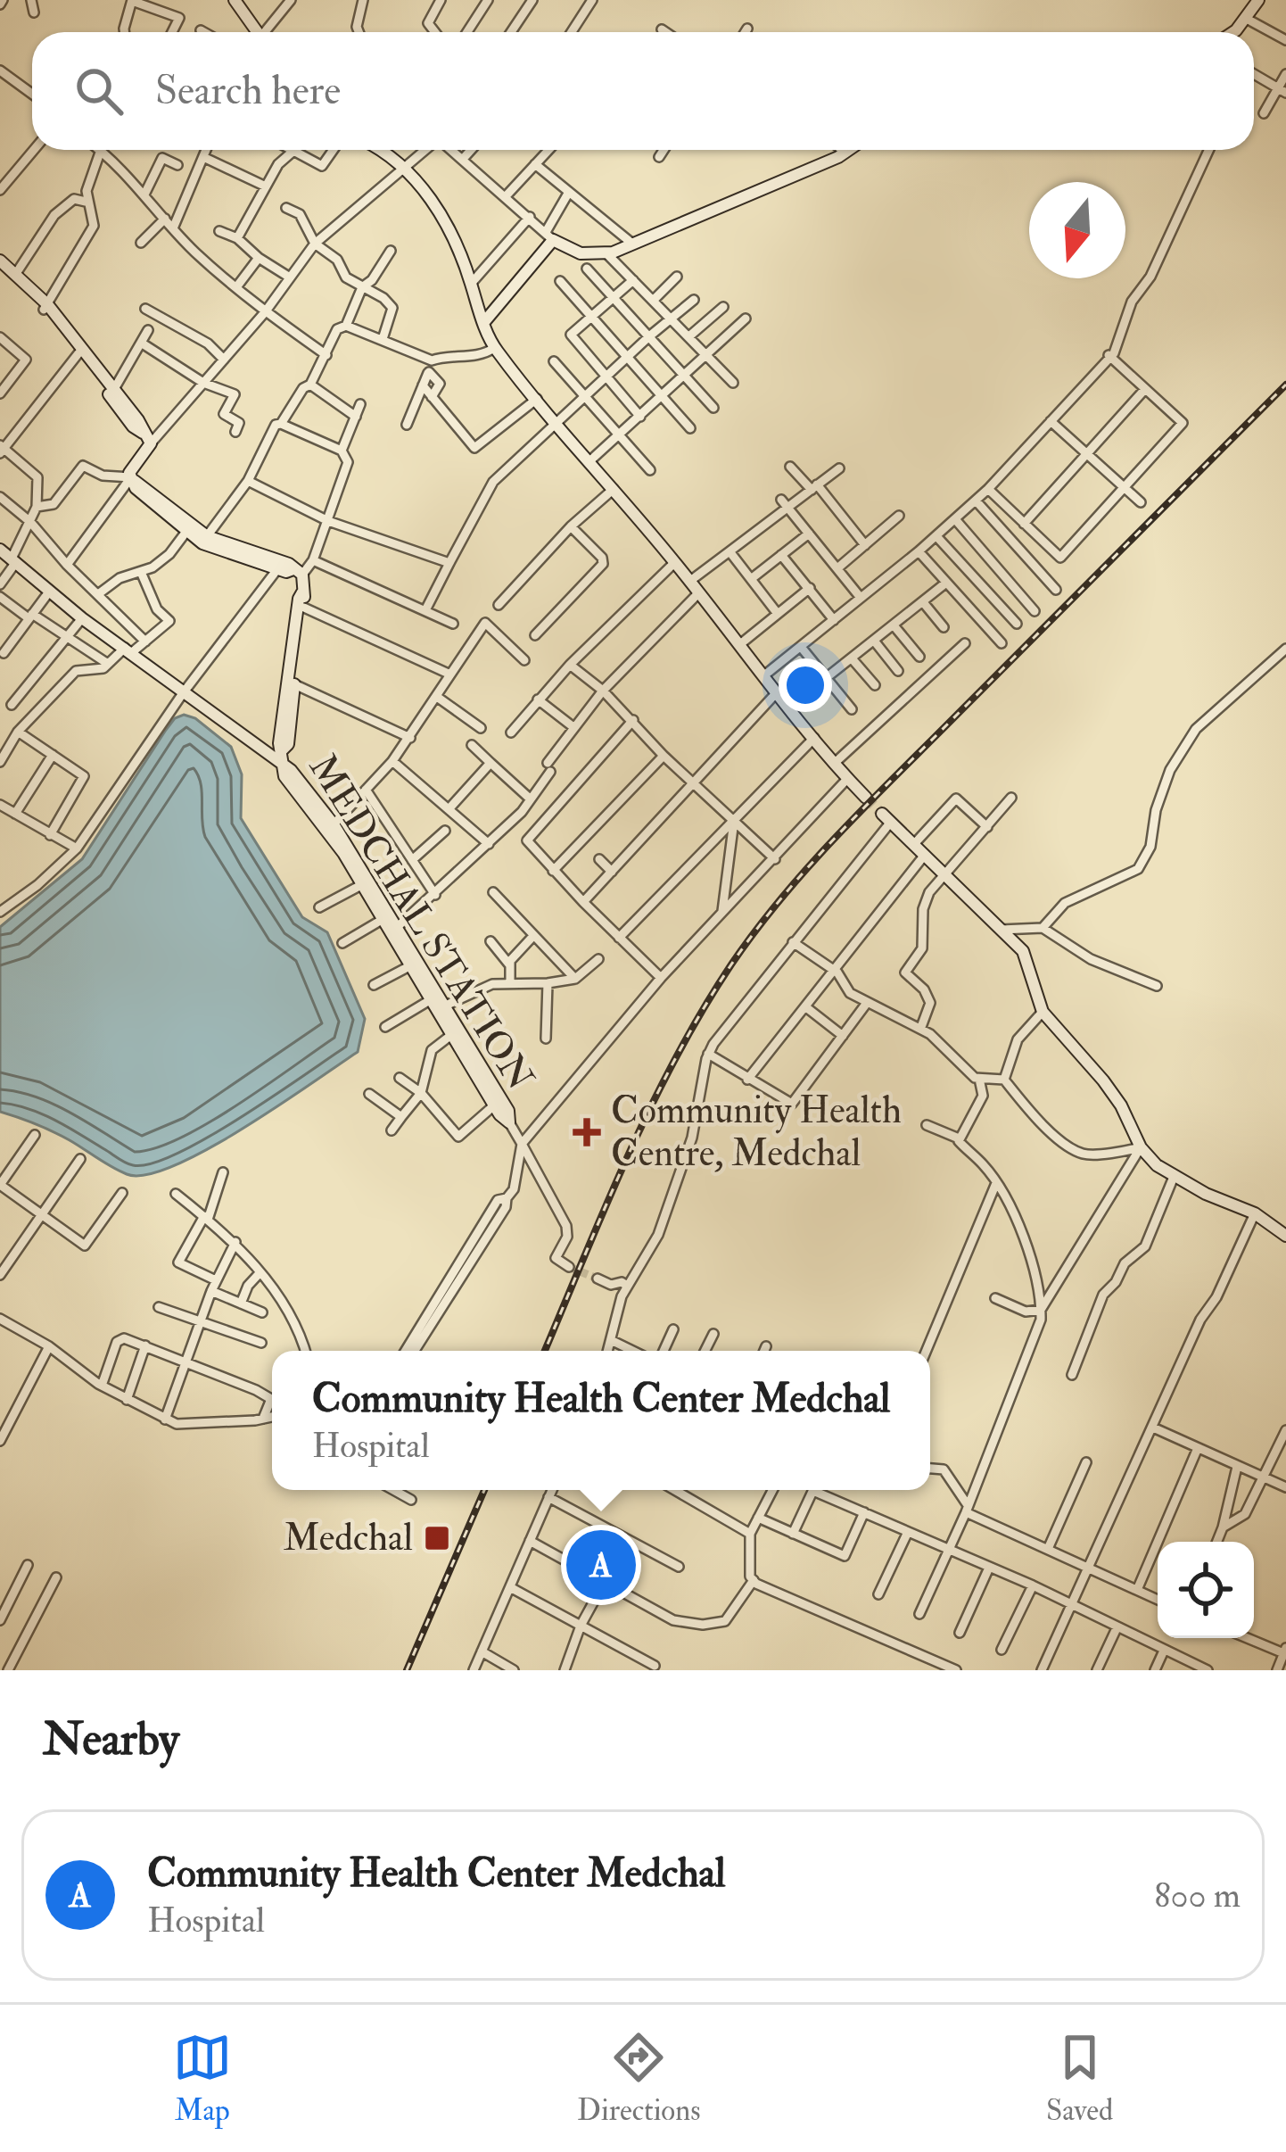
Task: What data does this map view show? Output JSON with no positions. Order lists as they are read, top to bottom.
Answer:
{
  "streets": {
    "street": ["MEDCHAL STATION"]
  },
  "places": {
    "health": ["Community Health Centre, Medchal"],
    "transit": ["Medchal"]
  },
  "north": "bottom",
  "page": {
    "search": "Search here",
    "popup": ["Community Health Center Medchal", "Hospital"],
    "pins": "A",
    "heading": "Nearby",
    "list": [
      {
        "mark": "A",
        "name": "Community Health Center Medchal",
        "note": "Hospital",
        "value": "800 m"
      }
    ],
    "nav": ["Map", "Directions", "Saved"]
  }
}
